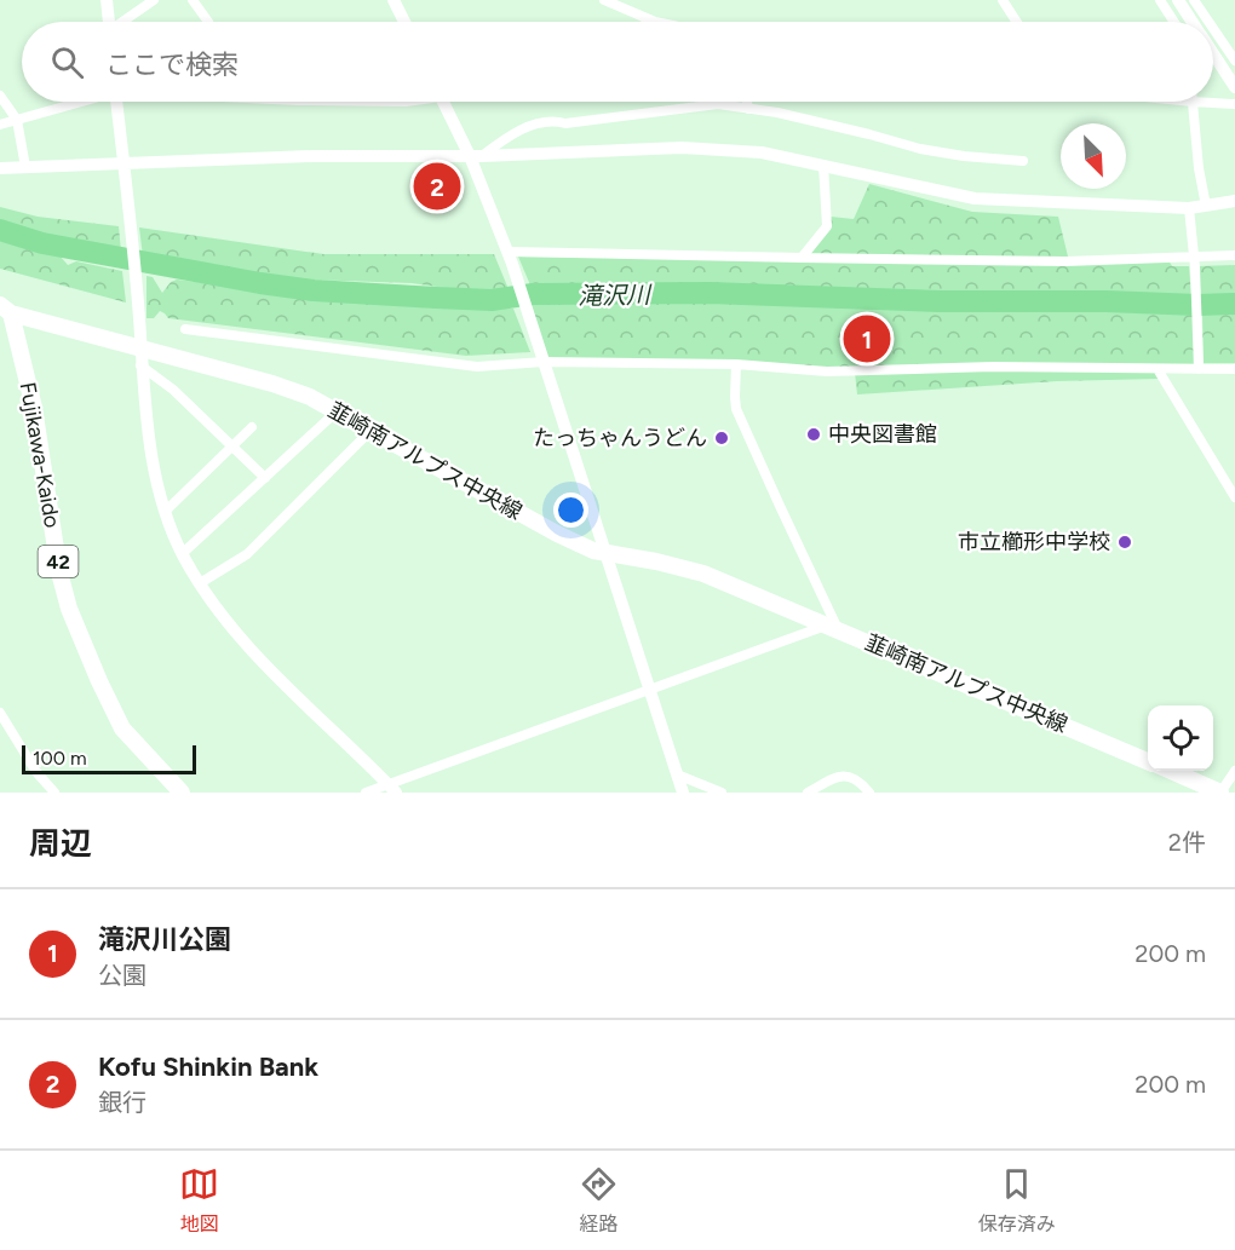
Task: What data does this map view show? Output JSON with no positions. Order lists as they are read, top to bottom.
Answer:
{
  "streets": {
    "main road": ["Fujikawa-Kaido", "韮崎南アルプス中央線", "42"]
  },
  "crossings": [
    ["Fujikawa-Kaido", "韮崎南アルプス中央線"]
  ],
  "water": ["滝沢川"],
  "places": ["中央図書館", "たっちゃんうどん", "市立櫛形中学校"],
  "scale_bar": "100 m",
  "north": "bottom right",
  "page": {
    "search": "ここで検索",
    "pins": ["2", "1"],
    "scale": "100 m",
    "heading": ["周辺", "2件"],
    "list": [
      {
        "mark": "1",
        "name": "滝沢川公園",
        "note": "公園",
        "value": "200 m"
      },
      {
        "mark": "2",
        "name": "Kofu Shinkin Bank",
        "note": "銀行",
        "value": "200 m"
      }
    ],
    "nav": ["地図", "経路", "保存済み"]
  }
}
